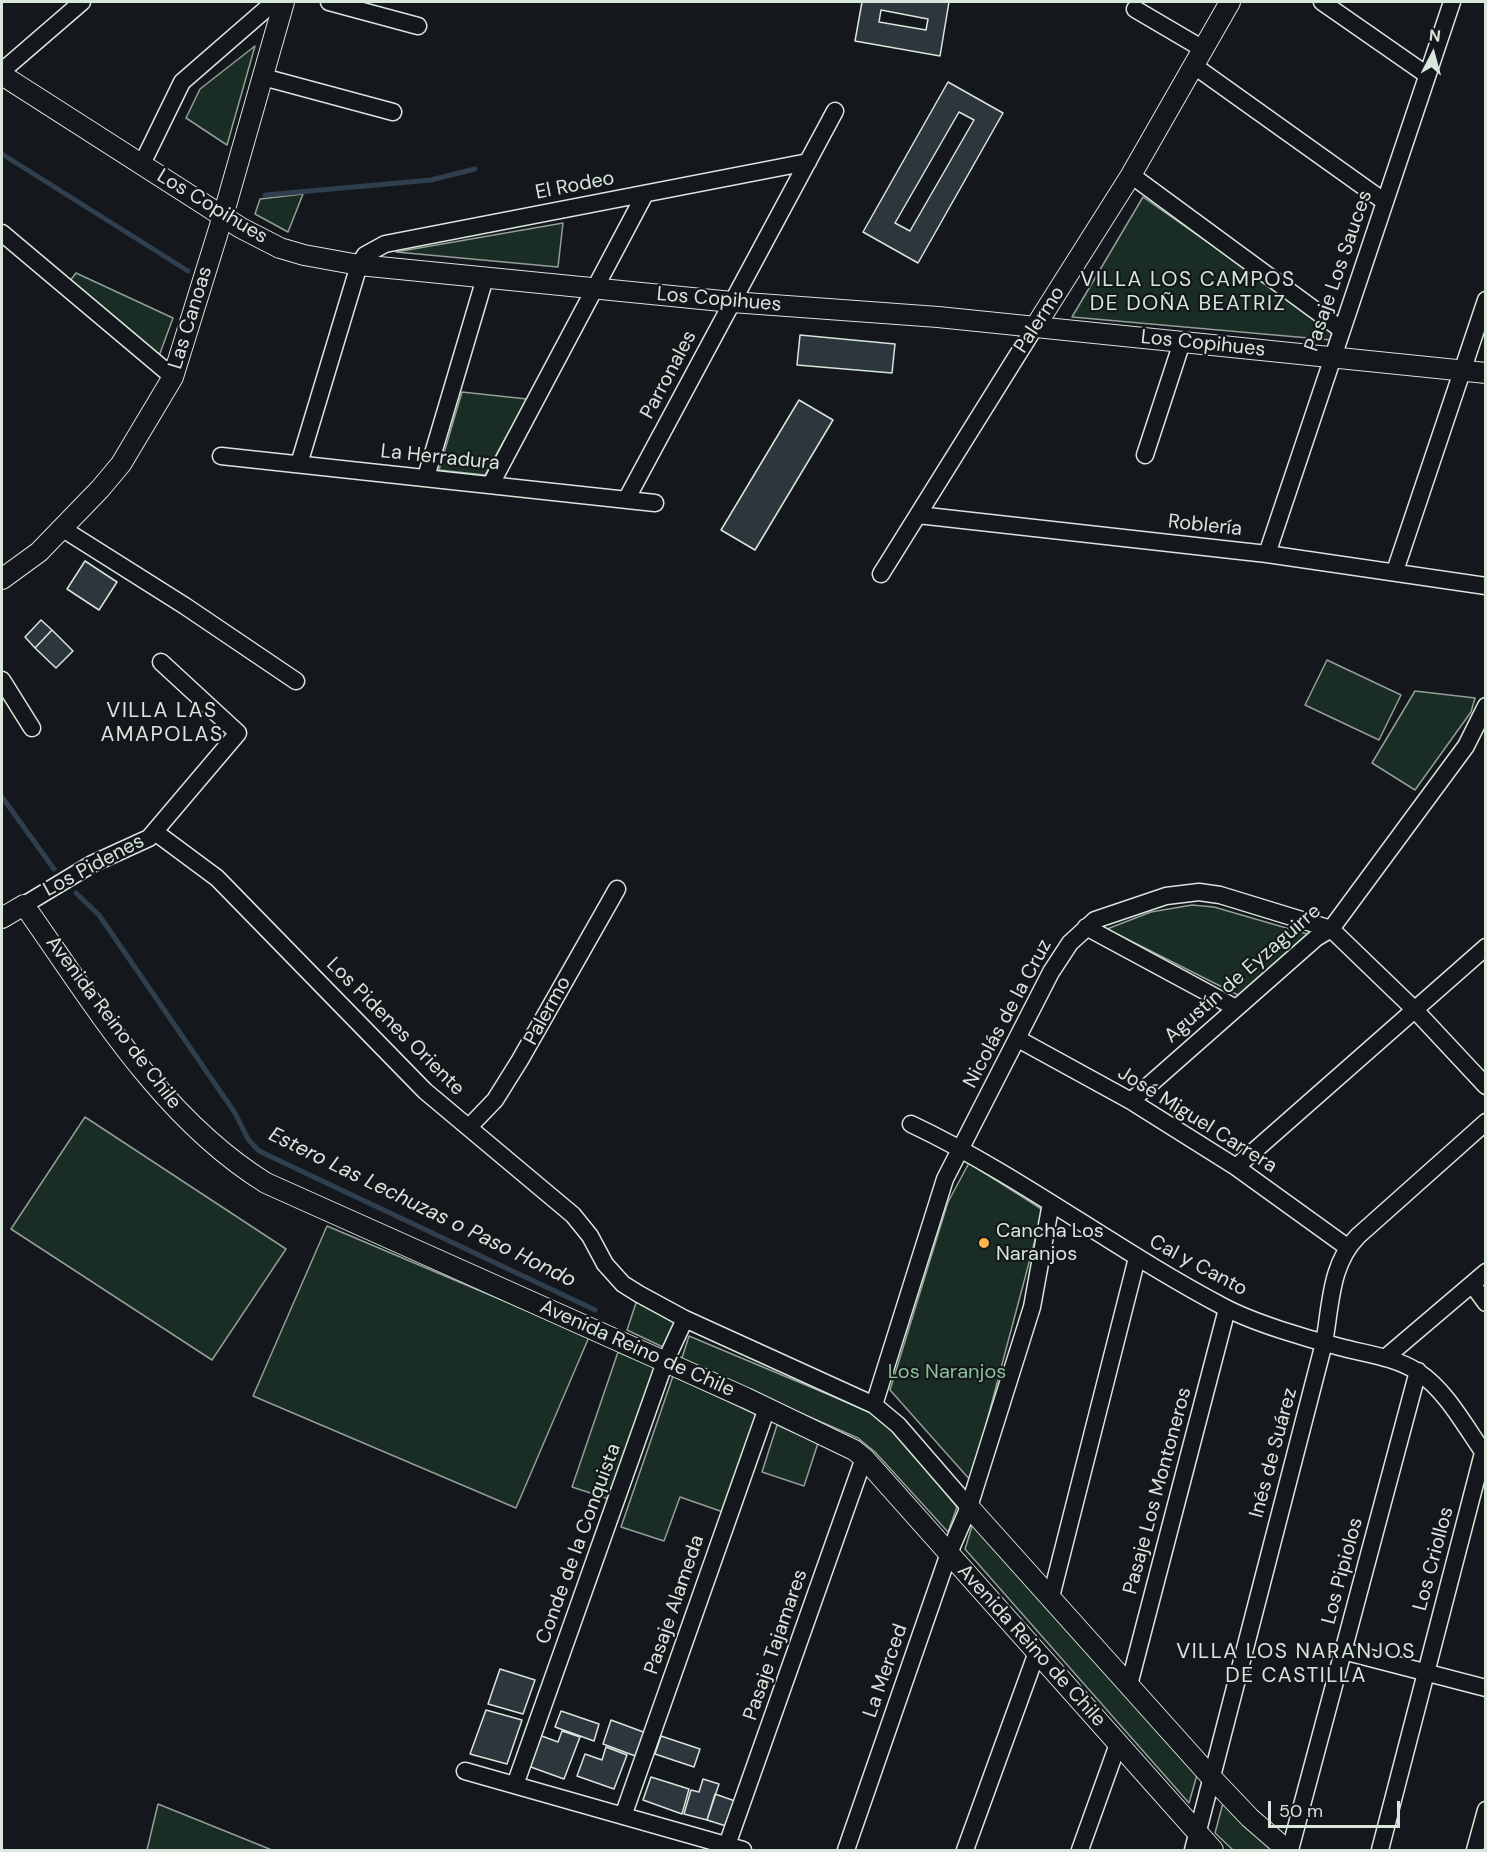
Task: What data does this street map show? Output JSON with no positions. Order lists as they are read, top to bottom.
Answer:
{
  "streets": {
    "street": [
      "El Rodeo",
      "Los Copihues",
      "Pasaje Los Sauces",
      "Las Canoas",
      "Palermo",
      "Parronales",
      "La Herradura",
      "Roblería",
      "Los Pidenes",
      "Agustín de Eyzaguirre",
      "Nicolás de la Cruz",
      "Avenida Reino de Chile",
      "Los Pidenes Oriente",
      "José Miguel Carrera",
      "Cal y Canto",
      "Inés de Suárez",
      "Pasaje Los Montoneros",
      "Conde de la Conquista",
      "Los Criollos",
      "Los Pipiolos",
      "Pasaje Alameda",
      "Pasaje Tajamares",
      "La Merced"
    ]
  },
  "crossings": [
    ["El Rodeo", "Los Copihues"],
    ["El Rodeo", "Parronales"],
    ["Los Copihues", "Pasaje Los Sauces"],
    ["Los Copihues", "Las Canoas"],
    ["Los Copihues", "Palermo"],
    ["Los Copihues", "Parronales"],
    ["Pasaje Los Sauces", "Roblería"],
    ["Palermo", "Roblería"],
    ["Palermo", "Los Pidenes Oriente"],
    ["Parronales", "La Herradura"],
    ["Los Pidenes", "Avenida Reino de Chile"],
    ["Los Pidenes", "Los Pidenes Oriente"],
    ["Agustín de Eyzaguirre", "Nicolás de la Cruz"],
    ["Agustín de Eyzaguirre", "José Miguel Carrera"],
    ["Nicolás de la Cruz", "José Miguel Carrera"],
    ["Nicolás de la Cruz", "Cal y Canto"],
    ["Avenida Reino de Chile", "Inés de Suárez"],
    ["Avenida Reino de Chile", "Conde de la Conquista"],
    ["Avenida Reino de Chile", "Pasaje Alameda"],
    ["Avenida Reino de Chile", "Pasaje Tajamares"],
    ["Avenida Reino de Chile", "La Merced"],
    ["Los Pidenes Oriente", "Conde de la Conquista"],
    ["José Miguel Carrera", "Inés de Suárez"],
    ["Cal y Canto", "Inés de Suárez"],
    ["Cal y Canto", "Pasaje Los Montoneros"],
    ["Cal y Canto", "Los Criollos"],
    ["Cal y Canto", "Los Pipiolos"],
    ["Cal y Canto", "La Merced"]
  ],
  "districts": ["VILLA LOS CAMPOS DE DOÑA BEATRIZ", "VILLA LAS AMAPOLAS", "VILLA LOS NARANJOS DE CASTILLA"],
  "water": ["Estero Las Lechuzas o Paso Hondo"],
  "parks": ["Los Naranjos"],
  "places": ["Cancha Los Naranjos"],
  "scale_bar": "50 m",
  "north": "top"
}
